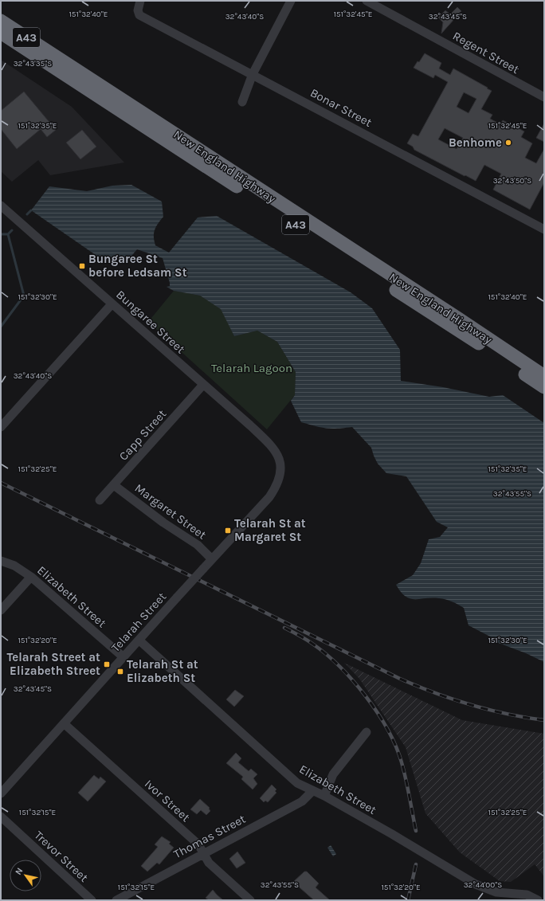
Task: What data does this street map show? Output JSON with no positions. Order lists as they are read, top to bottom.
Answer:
{
  "streets": {
    "highway": ["A43", "New England Highway"],
    "street": [
      "Regent Street",
      "Bonar Street",
      "Bungaree Street",
      "Capp Street",
      "Margaret Street",
      "Elizabeth Street",
      "Telarah Street",
      "Ivor Street",
      "Thomas Street",
      "Trevor Street"
    ]
  },
  "crossings": [
    ["Bungaree Street", "Capp Street"],
    ["Bungaree Street", "Telarah Street"],
    ["Capp Street", "Margaret Street"],
    ["Margaret Street", "Telarah Street"],
    ["Elizabeth Street", "Telarah Street"],
    ["Elizabeth Street", "Thomas Street"],
    ["Telarah Street", "Ivor Street"],
    ["Ivor Street", "Thomas Street"]
  ],
  "parks": ["Telarah Lagoon"],
  "places": {
    "other": ["Benhome"],
    "transit": [
      "Bungaree St before Ledsam St",
      "Telarah St at Margaret St",
      "Telarah Street at Elizabeth Street",
      "Telarah St at Elizabeth St"
    ]
  },
  "north": "top left",
  "coordinates": [
    "151°32'40\"E",
    "151°32'45\"E",
    "32°43'40\"S",
    "32°43'45\"S",
    "32°43'35\"S",
    "151°32'35\"E",
    "32°43'50\"S",
    "151°32'30\"E",
    "151°32'25\"E",
    "32°43'55\"S",
    "151°32'20\"E",
    "151°32'15\"E",
    "32°44'00\"S"
  ]
}
